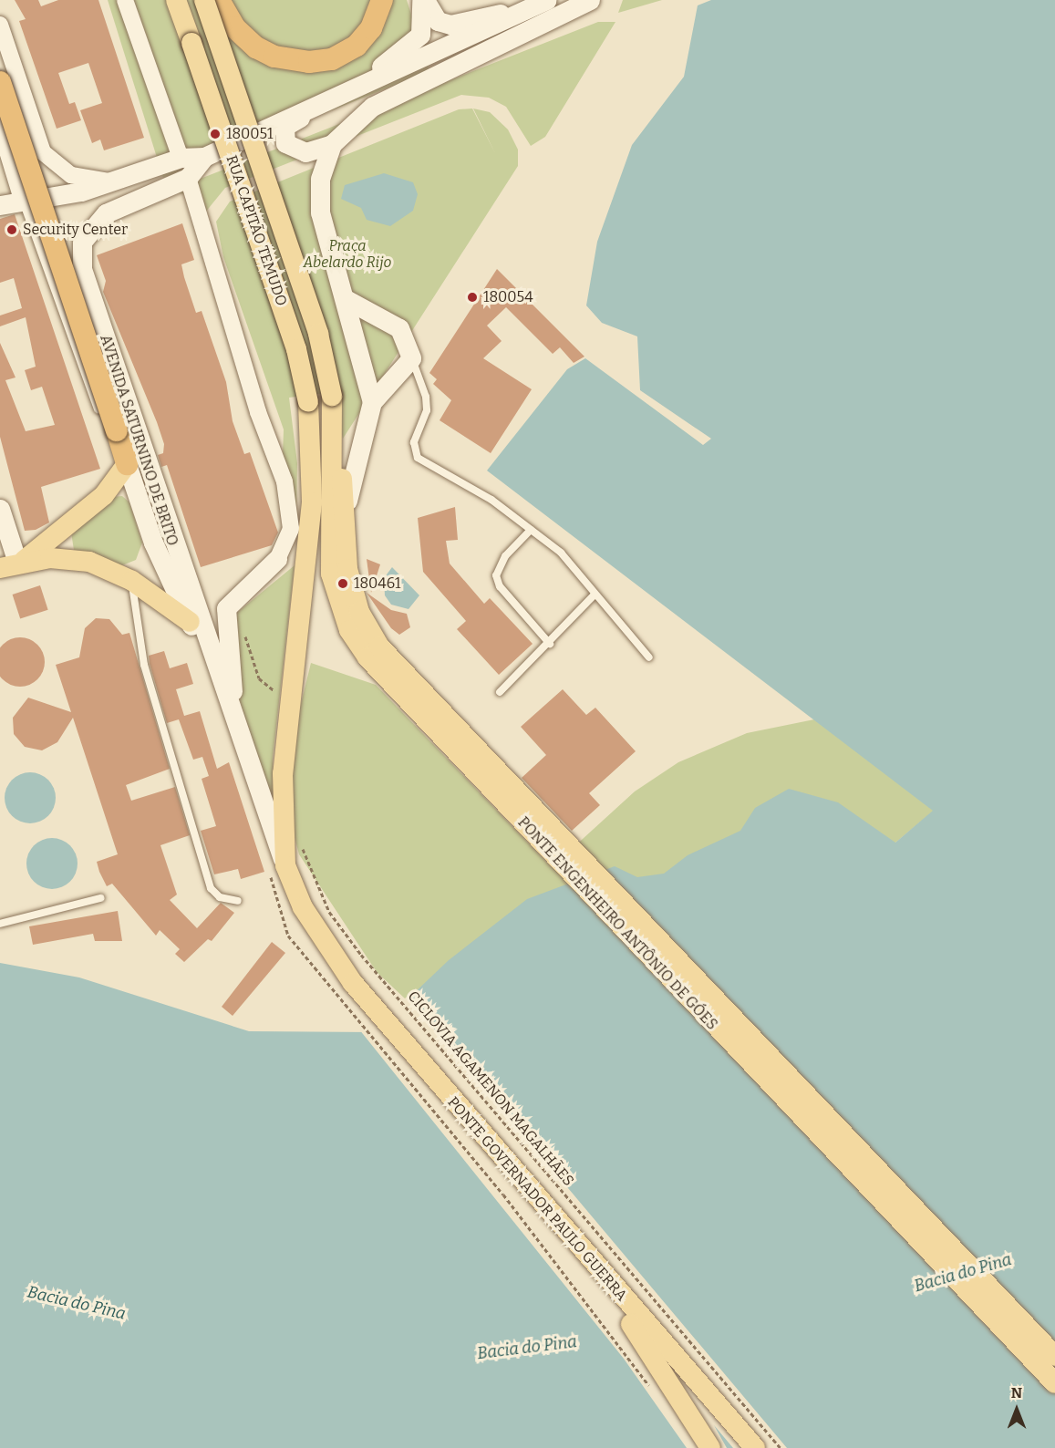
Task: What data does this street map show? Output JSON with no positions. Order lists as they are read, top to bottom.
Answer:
{
  "streets": {
    "main road": [
      "RUA CAPITÃO TEMUDO",
      "AVENIDA SATURNINO DE BRITO",
      "PONTE ENGENHEIRO ANTÔNIO DE GÓES",
      "PONTE GOVERNADOR PAULO GUERRA"
    ],
    "path": ["CICLOVIA AGAMENON MAGALHÃES"]
  },
  "crossings": [
    ["RUA CAPITÃO TEMUDO", "AVENIDA SATURNINO DE BRITO"],
    ["AVENIDA SATURNINO DE BRITO", "PONTE GOVERNADOR PAULO GUERRA"]
  ],
  "water": ["Bacia do Pina"],
  "parks": ["Praça Abelardo Rijo"],
  "places": [
    "180051",
    "Security Center",
    "180054",
    "180461"
  ],
  "north": "top"
}
